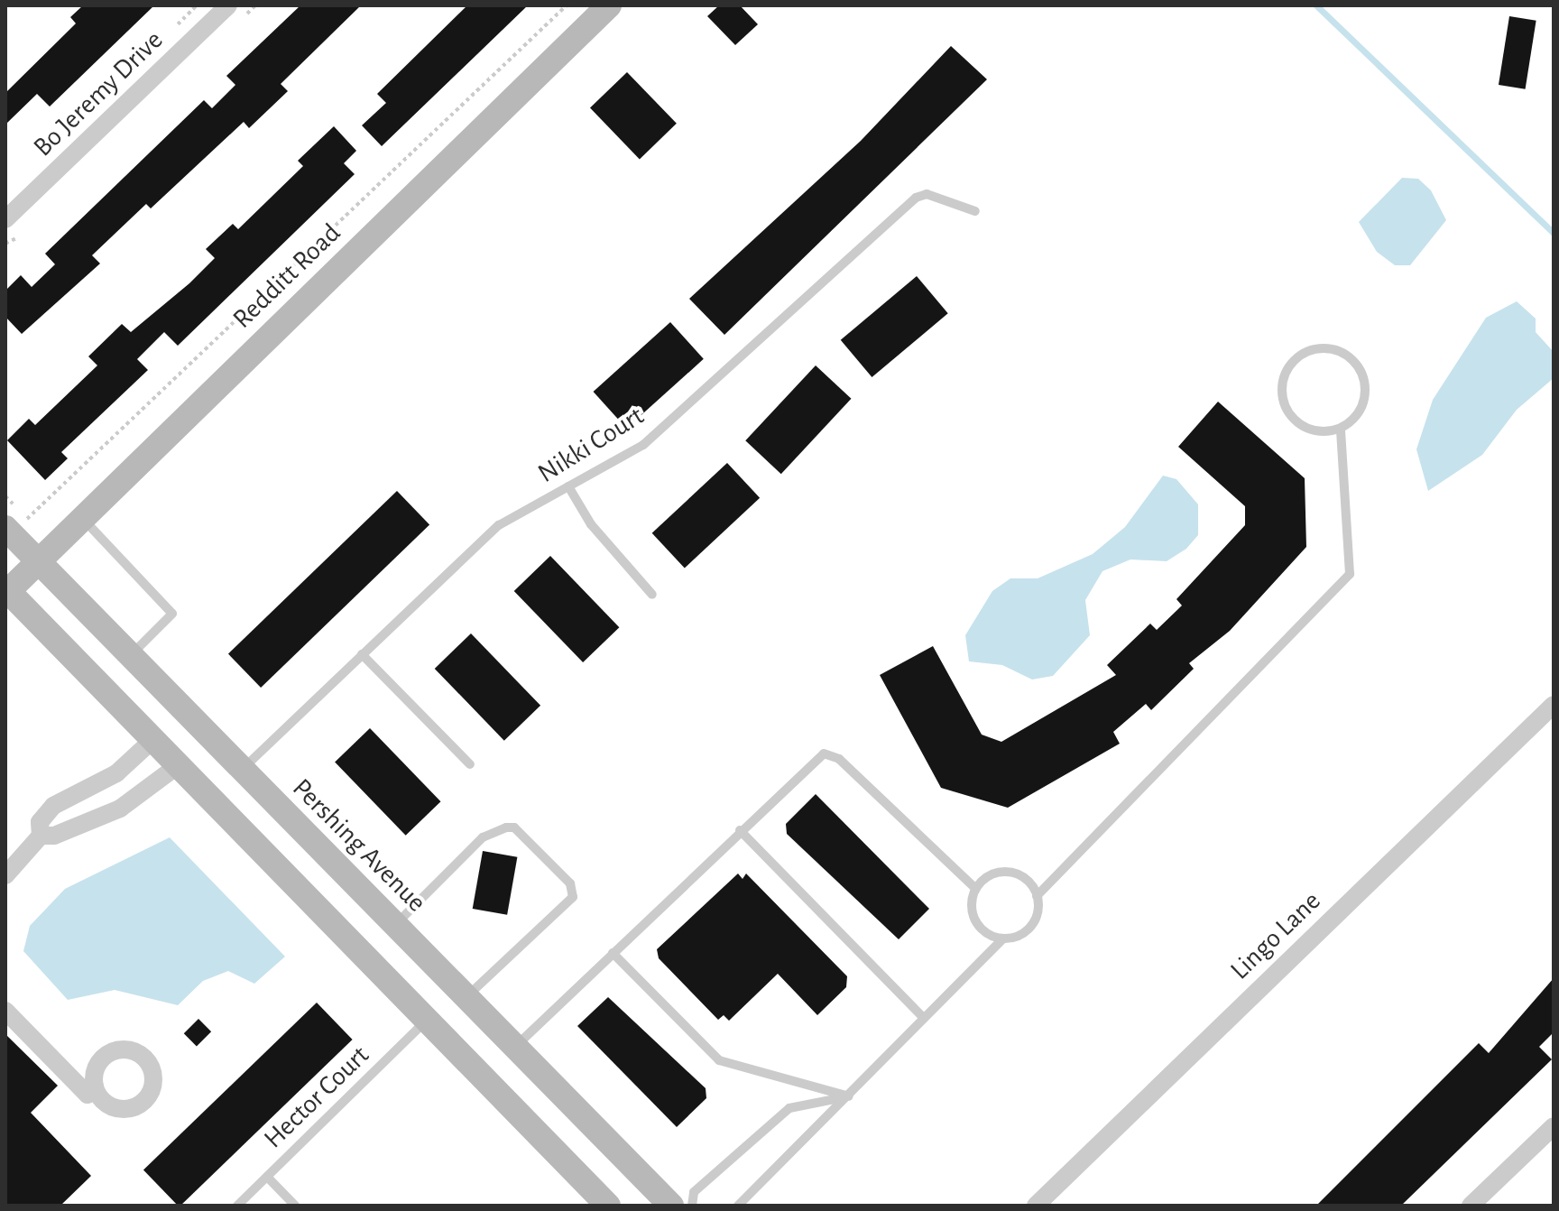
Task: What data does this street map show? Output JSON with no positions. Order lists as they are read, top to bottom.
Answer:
{
  "streets": {
    "street": [
      "Bo Jeremy Drive",
      "Redditt Road",
      "Pershing Avenue",
      "Lingo Lane"
    ],
    "lane": ["Nikki Court", "Hector Court"]
  },
  "crossings": [
    ["Redditt Road", "Pershing Avenue"],
    ["Nikki Court", "Pershing Avenue"]
  ]
}
